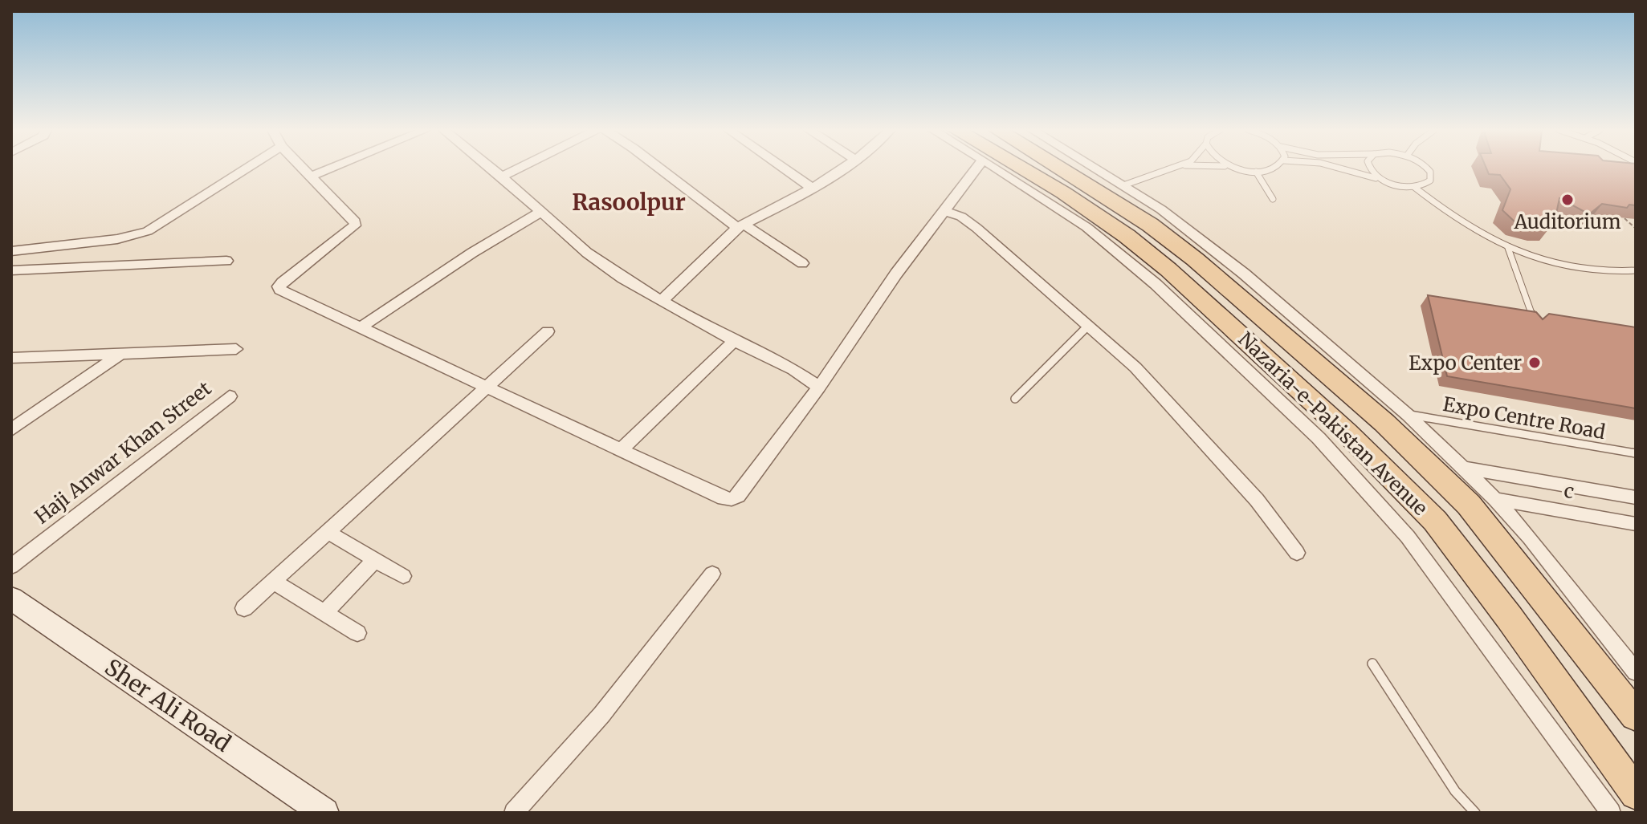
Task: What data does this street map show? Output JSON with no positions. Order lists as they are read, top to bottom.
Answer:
{
  "streets": {
    "main road": ["Nazaria-e-Pakistan Avenue"],
    "street": ["Haji Anwar Khan Street", "c", "Sher Ali Road"],
    "lane": ["Expo Centre Road"]
  },
  "districts": ["Rasoolpur"],
  "places": ["Auditorium", "Expo Center"]
}
